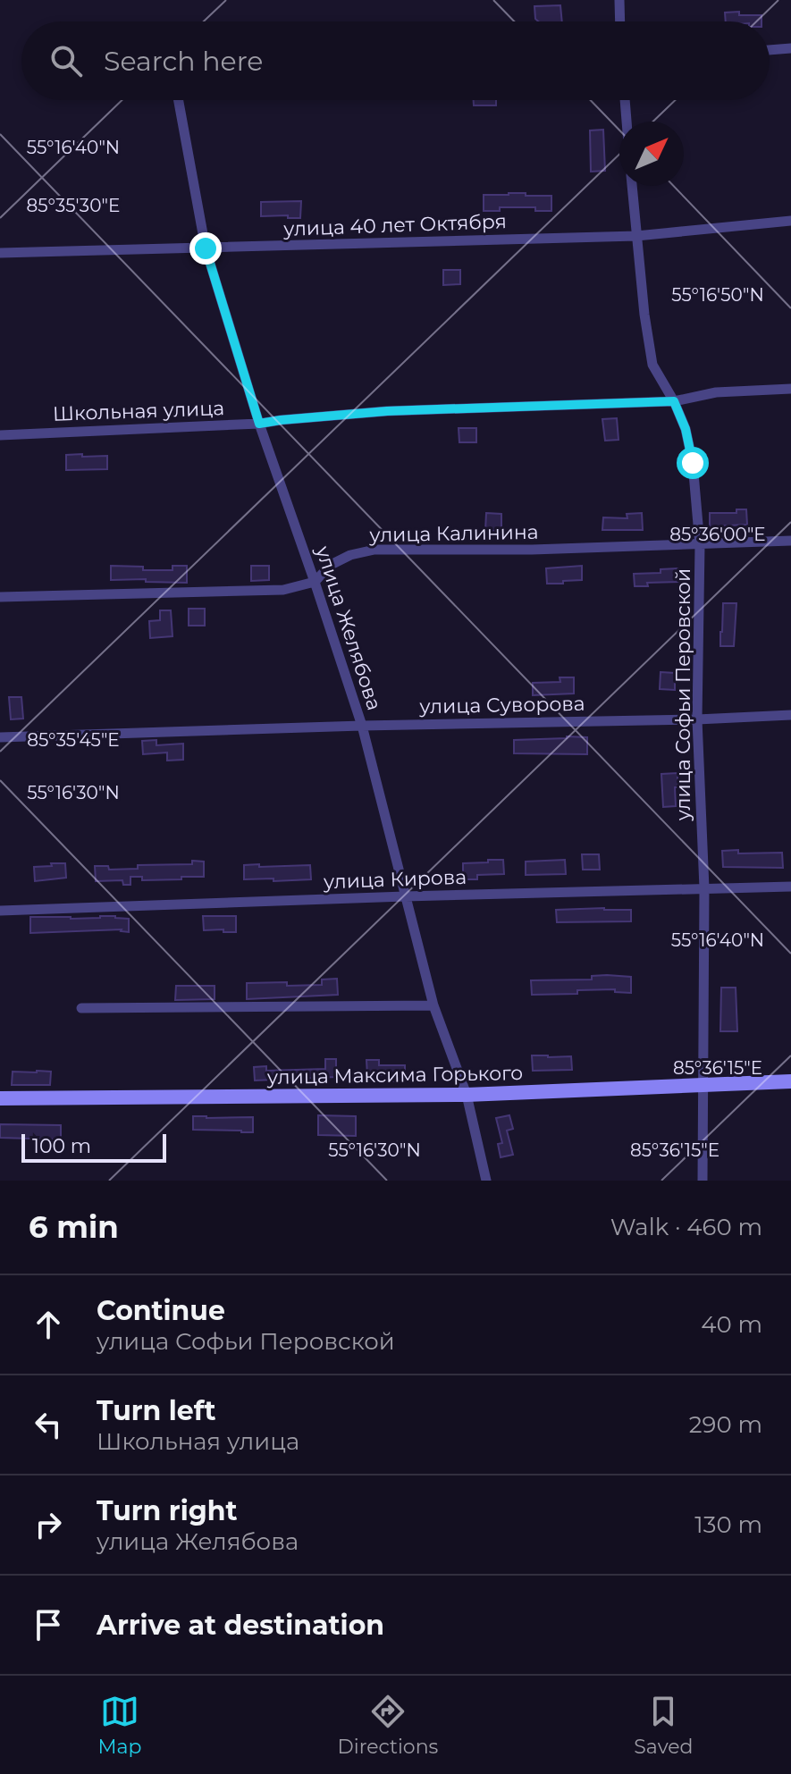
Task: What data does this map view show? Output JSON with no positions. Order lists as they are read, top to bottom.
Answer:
{
  "streets": {
    "street": [
      "улица 40 лет Октября",
      "Школьная улица",
      "улица Калинина",
      "улица Желябова",
      "улица Софьи Перовской",
      "улица Суворова",
      "улица Кирова",
      "улица Максима Горького"
    ]
  },
  "crossings": [
    ["улица 40 лет Октября", "улица Желябова"],
    ["улица 40 лет Октября", "улица Софьи Перовской"],
    ["Школьная улица", "улица Желябова"],
    ["Школьная улица", "улица Софьи Перовской"],
    ["улица Калинина", "улица Желябова"],
    ["улица Калинина", "улица Софьи Перовской"],
    ["улица Желябова", "улица Суворова"],
    ["улица Желябова", "улица Кирова"],
    ["улица Желябова", "улица Максима Горького"],
    ["улица Софьи Перовской", "улица Суворова"],
    ["улица Софьи Перовской", "улица Кирова"],
    ["улица Софьи Перовской", "улица Максима Горького"]
  ],
  "scale_bar": "100 m",
  "north": "top right",
  "page": {
    "search": "Search here",
    "scale": "100 m",
    "heading": ["6 min", "Walk · 460 m"],
    "list": [
      ["Continue", "улица Софьи Перовской", "40 m"],
      ["Turn left", "Школьная улица", "290 m"],
      ["Turn right", "улица Желябова", "130 m"],
      "Arrive at destination"
    ],
    "nav": ["Map", "Directions", "Saved"]
  },
  "coordinates": [
    "55°16'40\"N",
    "85°35'30\"E",
    "55°16'50\"N",
    "85°36'00\"E",
    "85°35'45\"E",
    "55°16'30\"N",
    "85°36'15\"E"
  ]
}
